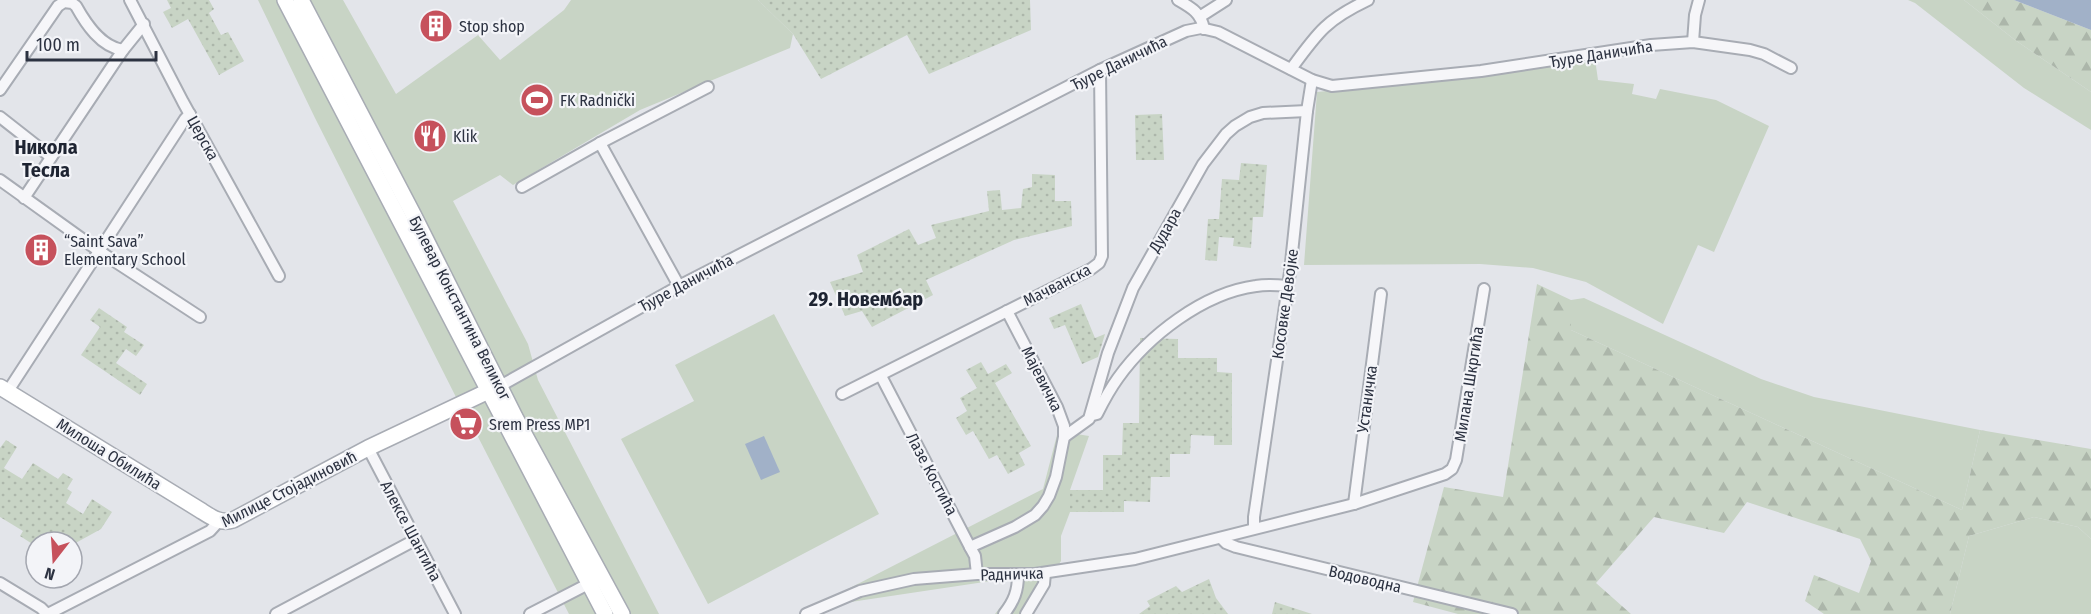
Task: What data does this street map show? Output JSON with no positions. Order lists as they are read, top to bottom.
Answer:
{
  "streets": {
    "main road": ["Булевар Константина Великог", "Милоша Обилића", "Милице Стојадиновић"],
    "street": [
      "Ђуре Даничића",
      "Церска",
      "Дудара",
      "Мачванска",
      "Косовке Девојке",
      "Мајевичка",
      "Милана Шкргића",
      "Устаничка",
      "Лазе Костића",
      "Алексе Шантића",
      "Радничка",
      "Водоводна"
    ]
  },
  "crossings": [
    ["Ђуре Даничића", "Мачванска"],
    ["Ђуре Даничића", "Косовке Девојке"],
    ["Ђуре Даничића", "Булевар Константина Великог"],
    ["Ђуре Даничића", "Милице Стојадиновић"],
    ["Дудара", "Косовке Девојке"],
    ["Мачванска", "Мајевичка"],
    ["Мачванска", "Лазе Костића"],
    ["Булевар Константина Великог", "Милице Стојадиновић"],
    ["Мајевичка", "Лазе Костића"],
    ["Милана Шкргића", "Устаничка"],
    ["Милоша Обилића", "Милице Стојадиновић"],
    ["Лазе Костића", "Радничка"],
    ["Милице Стојадиновић", "Алексе Шантића"],
    ["Радничка", "Водоводна"]
  ],
  "districts": ["Никола Тесла", "29. Новембар"],
  "places": {
    "building": ["Stop shop", "“Saint Sava” Elementary School"],
    "sports": ["FK Radnički"],
    "restaurant": ["Klik"],
    "supermarket": ["Srem Press MP1"]
  },
  "scale_bar": "100 m",
  "north": "bottom"
}
